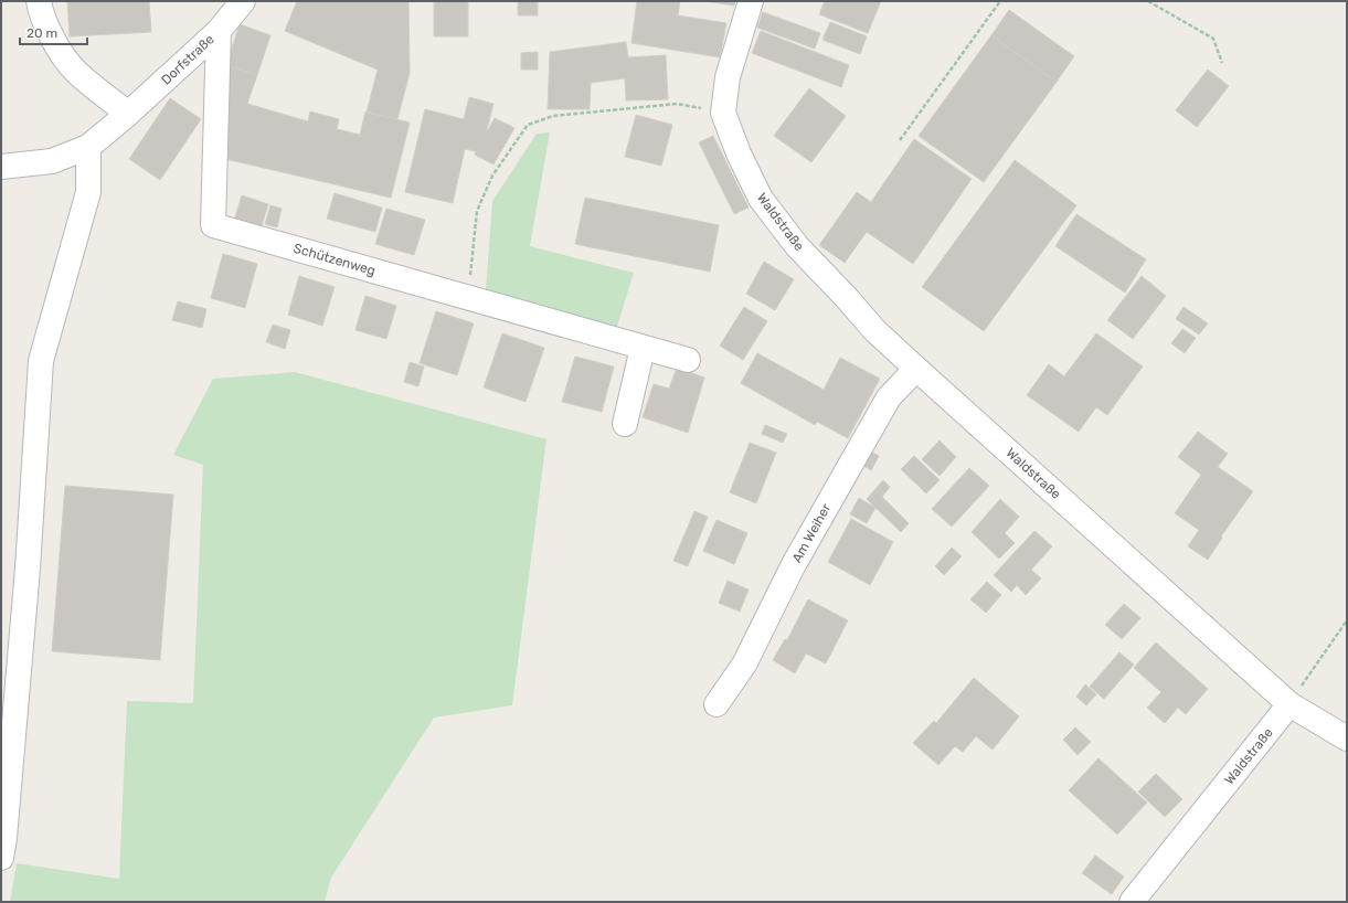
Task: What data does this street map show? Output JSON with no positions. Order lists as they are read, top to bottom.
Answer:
{
  "streets": {
    "street": [
      "Dorfstraße",
      "Waldstraße",
      "Schützenweg",
      "Am Weiher"
    ]
  },
  "crossings": [
    ["Dorfstraße", "Schützenweg"],
    ["Waldstraße", "Am Weiher"]
  ],
  "scale_bar": "20 m"
}
